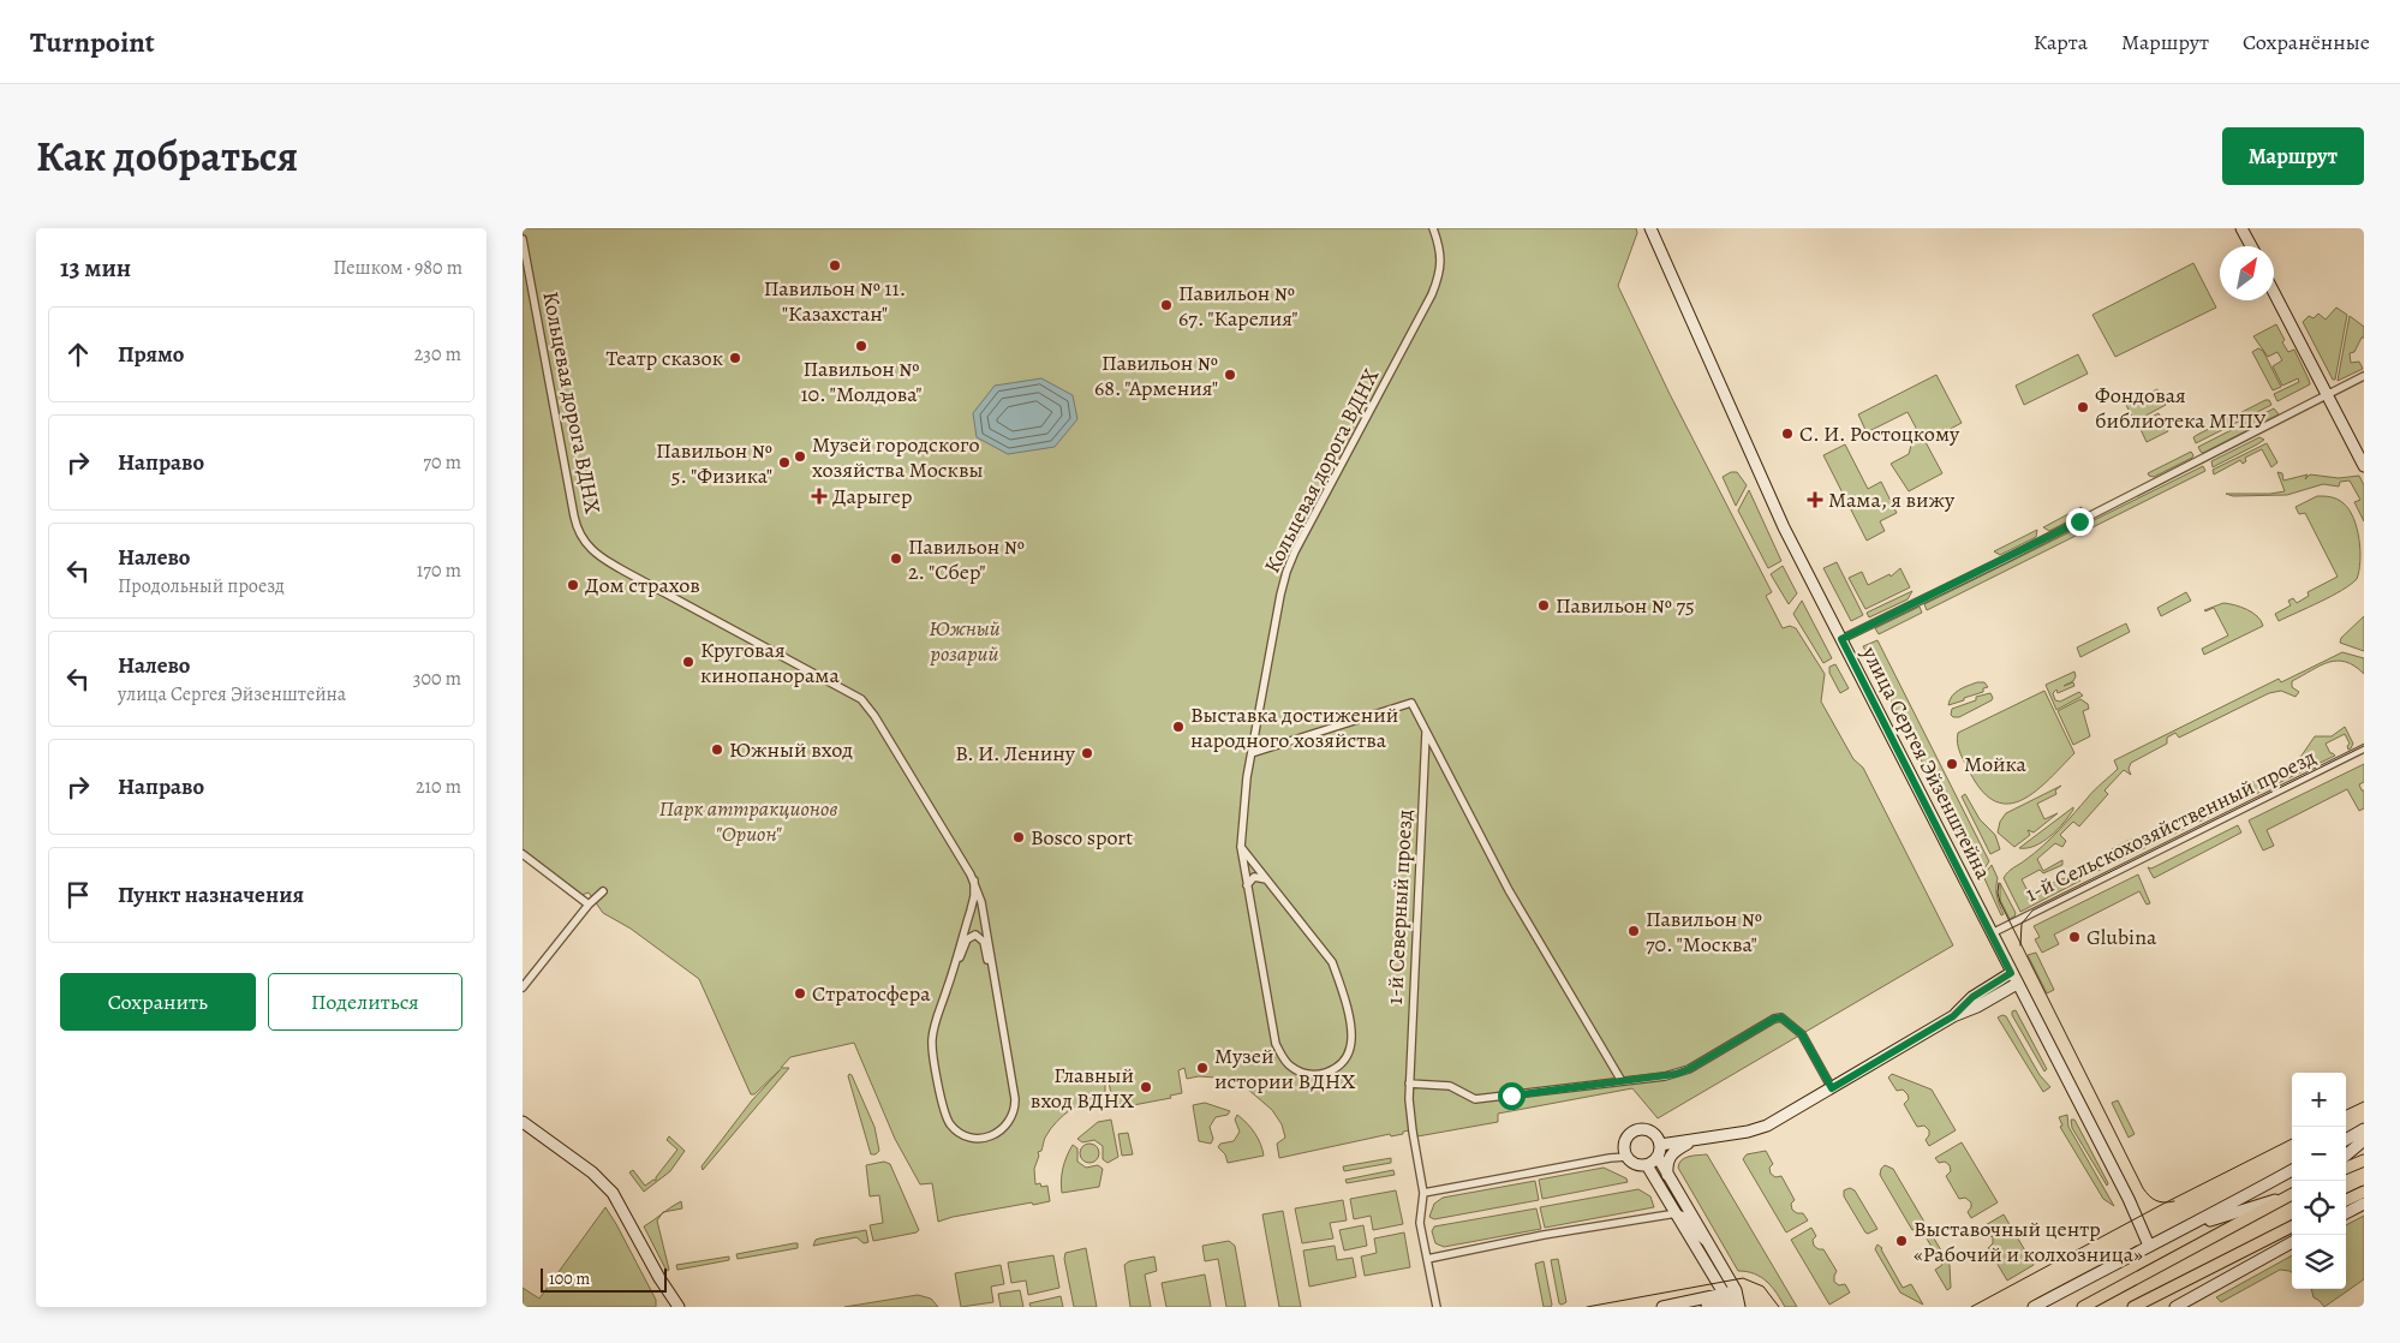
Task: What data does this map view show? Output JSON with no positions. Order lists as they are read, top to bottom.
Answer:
{
  "streets": {
    "main road": ["улица Сергея Эйзенштейна"],
    "street": ["Кольцевая дорога ВДНХ", "1-й Сельскохозяйственный проезд", "1-й Северный проезд"]
  },
  "crossings": [
    ["улица Сергея Эйзенштейна", "1-й Сельскохозяйственный проезд"]
  ],
  "parks": ["Южный розарий", "Парк аттракционов \"Орион\""],
  "places": {
    "other": [
      "Павильон № 11. \"Казахстан\"",
      "Павильон № 67. \"Карелия\"",
      "Павильон № 10. \"Молдова\"",
      "Театр сказок",
      "Павильон № 68. \"Армения\"",
      "Фондовая библиотека МГПУ",
      "С. И. Ростоцкому",
      "Музей городского хозяйства Москвы",
      "Павильон № 5. \"Физика\"",
      "Павильон № 2. \"Сбер\"",
      "Дом страхов",
      "Павильон № 75",
      "Круговая кинопанорама",
      "Выставка достижений народного хозяйства",
      "Южный вход",
      "В. И. Ленину",
      "Мойка",
      "Bosco sport",
      "Павильон № 70. \"Москва\"",
      "Glubina",
      "Стратосфера",
      "Музей истории ВДНХ",
      "Главный вход ВДНХ",
      "Выставочный центр «Рабочий и колхозница»"
    ],
    "health": ["Дарыгер", "Мама, я вижу"]
  },
  "scale_bar": "100 m",
  "north": "top right",
  "page": {
    "header": "Turnpoint",
    "nav": ["Карта", "Маршрут", "Сохранённые"],
    "title": "Как добраться",
    "buttons": [
      "Маршрут",
      ["Сохранить", "Поделиться"]
    ],
    "heading": ["13 мин", "Пешком · 980 m"],
    "list": [
      ["Прямо", "230 m"],
      ["Направо", "70 m"],
      ["Налево", "Продольный проезд", "170 m"],
      ["Налево", "улица Сергея Эйзенштейна", "300 m"],
      ["Направо", "210 m"],
      "Пункт назначения"
    ],
    "map_buttons": ["+", "−"],
    "scale": "100 m"
  }
}
